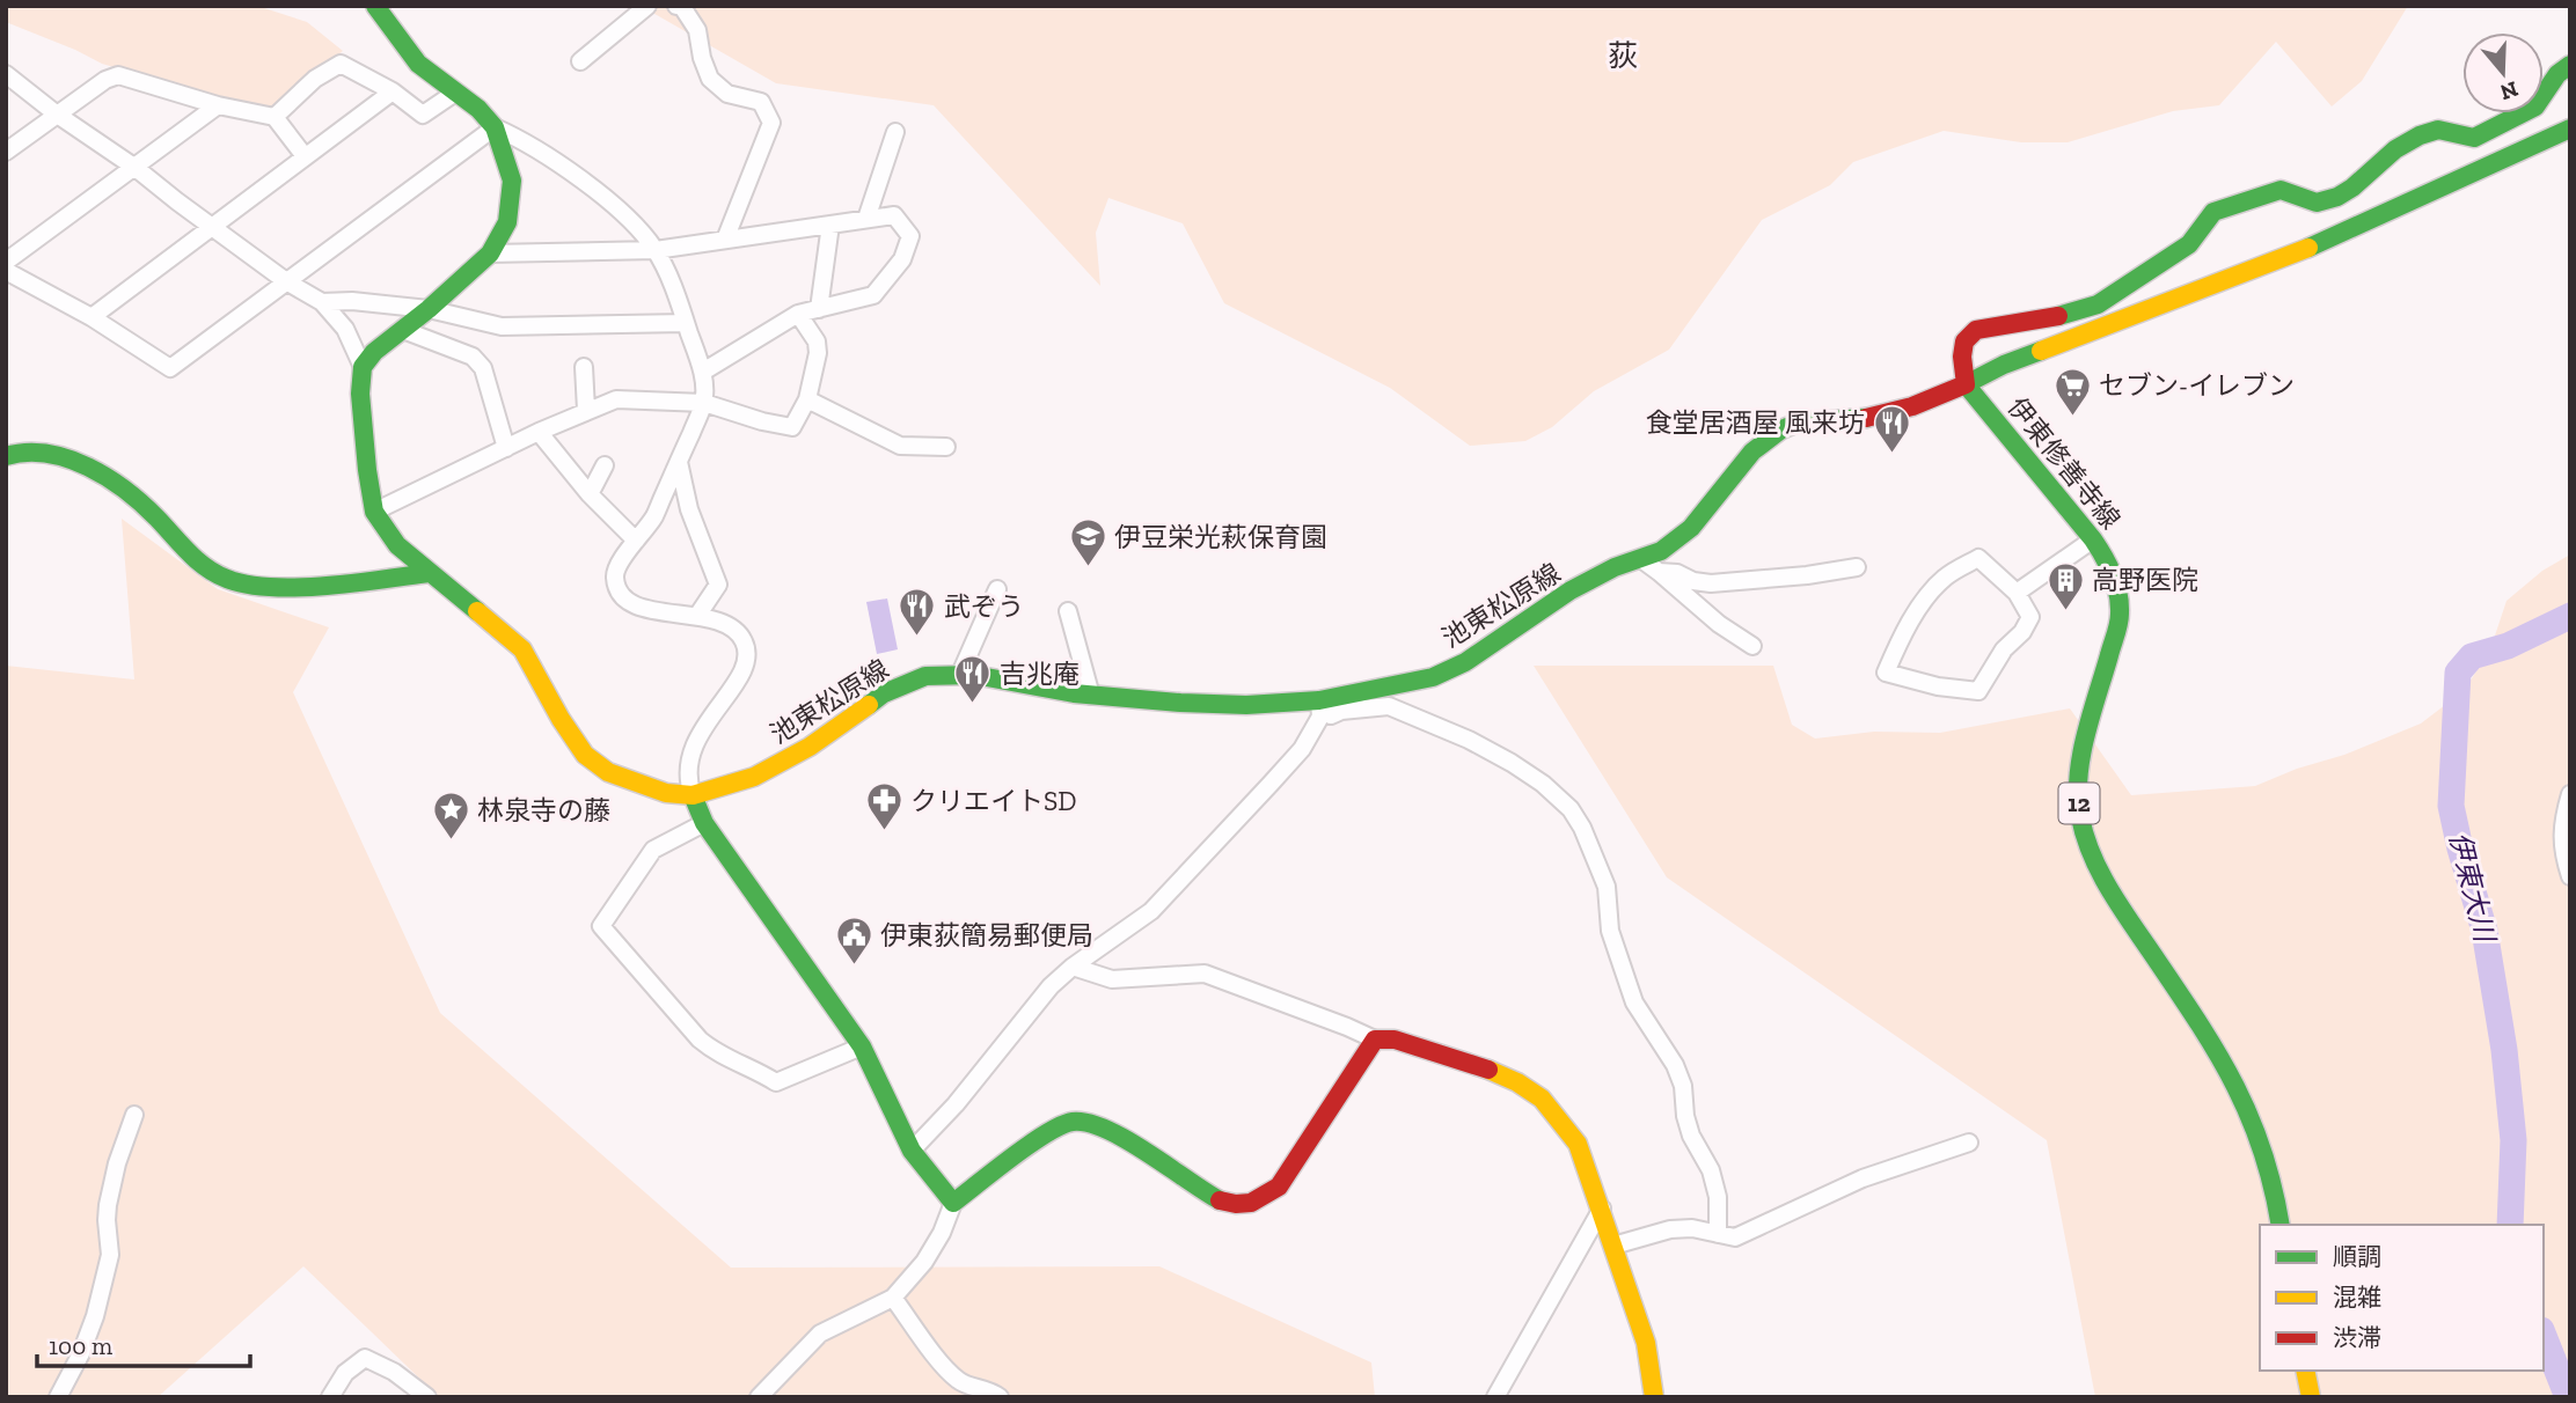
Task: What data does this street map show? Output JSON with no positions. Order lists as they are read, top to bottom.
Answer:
{
  "streets": {
    "main road": ["伊東修善寺線", "池東松原線", "12"]
  },
  "crossings": [
    ["伊東修善寺線", "池東松原線"]
  ],
  "districts": ["荻"],
  "water": ["伊東大川"],
  "places": {
    "supermarket": ["セブン-イレブン"],
    "restaurant": ["食堂居酒屋 風来坊", "武ぞう", "吉兆庵"],
    "school or university": ["伊豆栄光萩保育園"],
    "building": ["高野医院"],
    "pharmacy": ["クリエイトSD"],
    "place": ["林泉寺の藤"],
    "public building": ["伊東荻簡易郵便局"]
  },
  "legend": ["順調", "混雑", "渋滞"],
  "scale_bar": "100 m",
  "north": "bottom"
}
